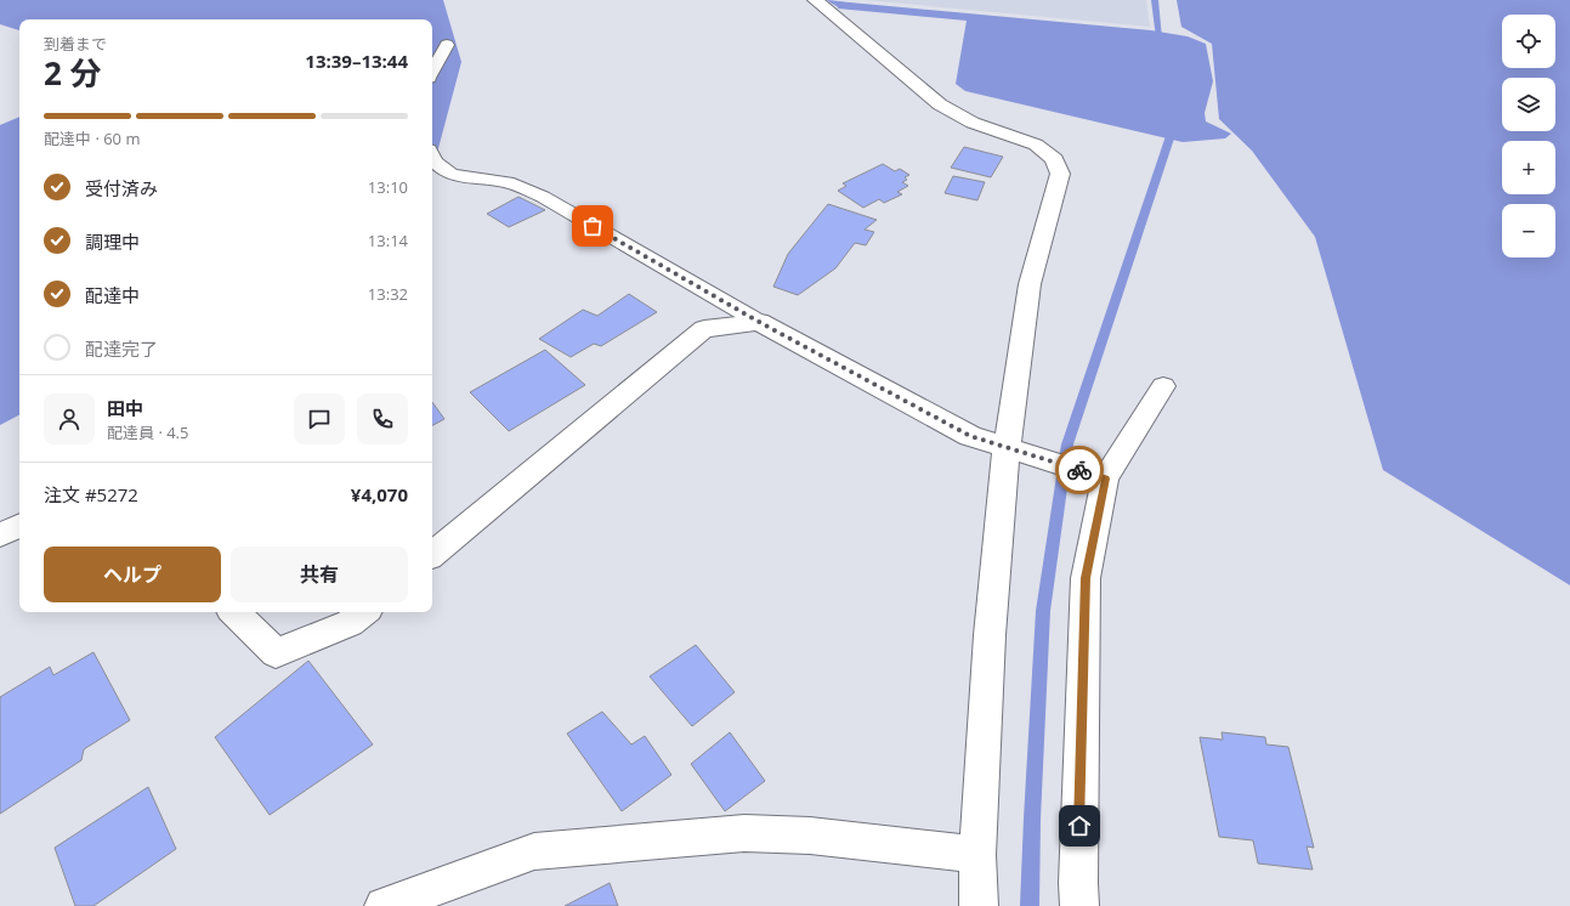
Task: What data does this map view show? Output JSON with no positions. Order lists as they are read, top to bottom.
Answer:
{
  "page": {
    "map_buttons": ["+", "−"],
    "heading": ["2 分", "到着まで", "13:39–13:44"],
    "panel": [
      "田中",
      "配達員 · 4.5",
      "注文 #5272",
      "¥4,070"
    ],
    "bar": "配達中 · 60 m",
    "list": [
      ["受付済み", "13:10"],
      ["調理中", "13:14"],
      ["配達中", "13:32"],
      "配達完了"
    ],
    "buttons": ["ヘルプ", "共有"]
  }
}
